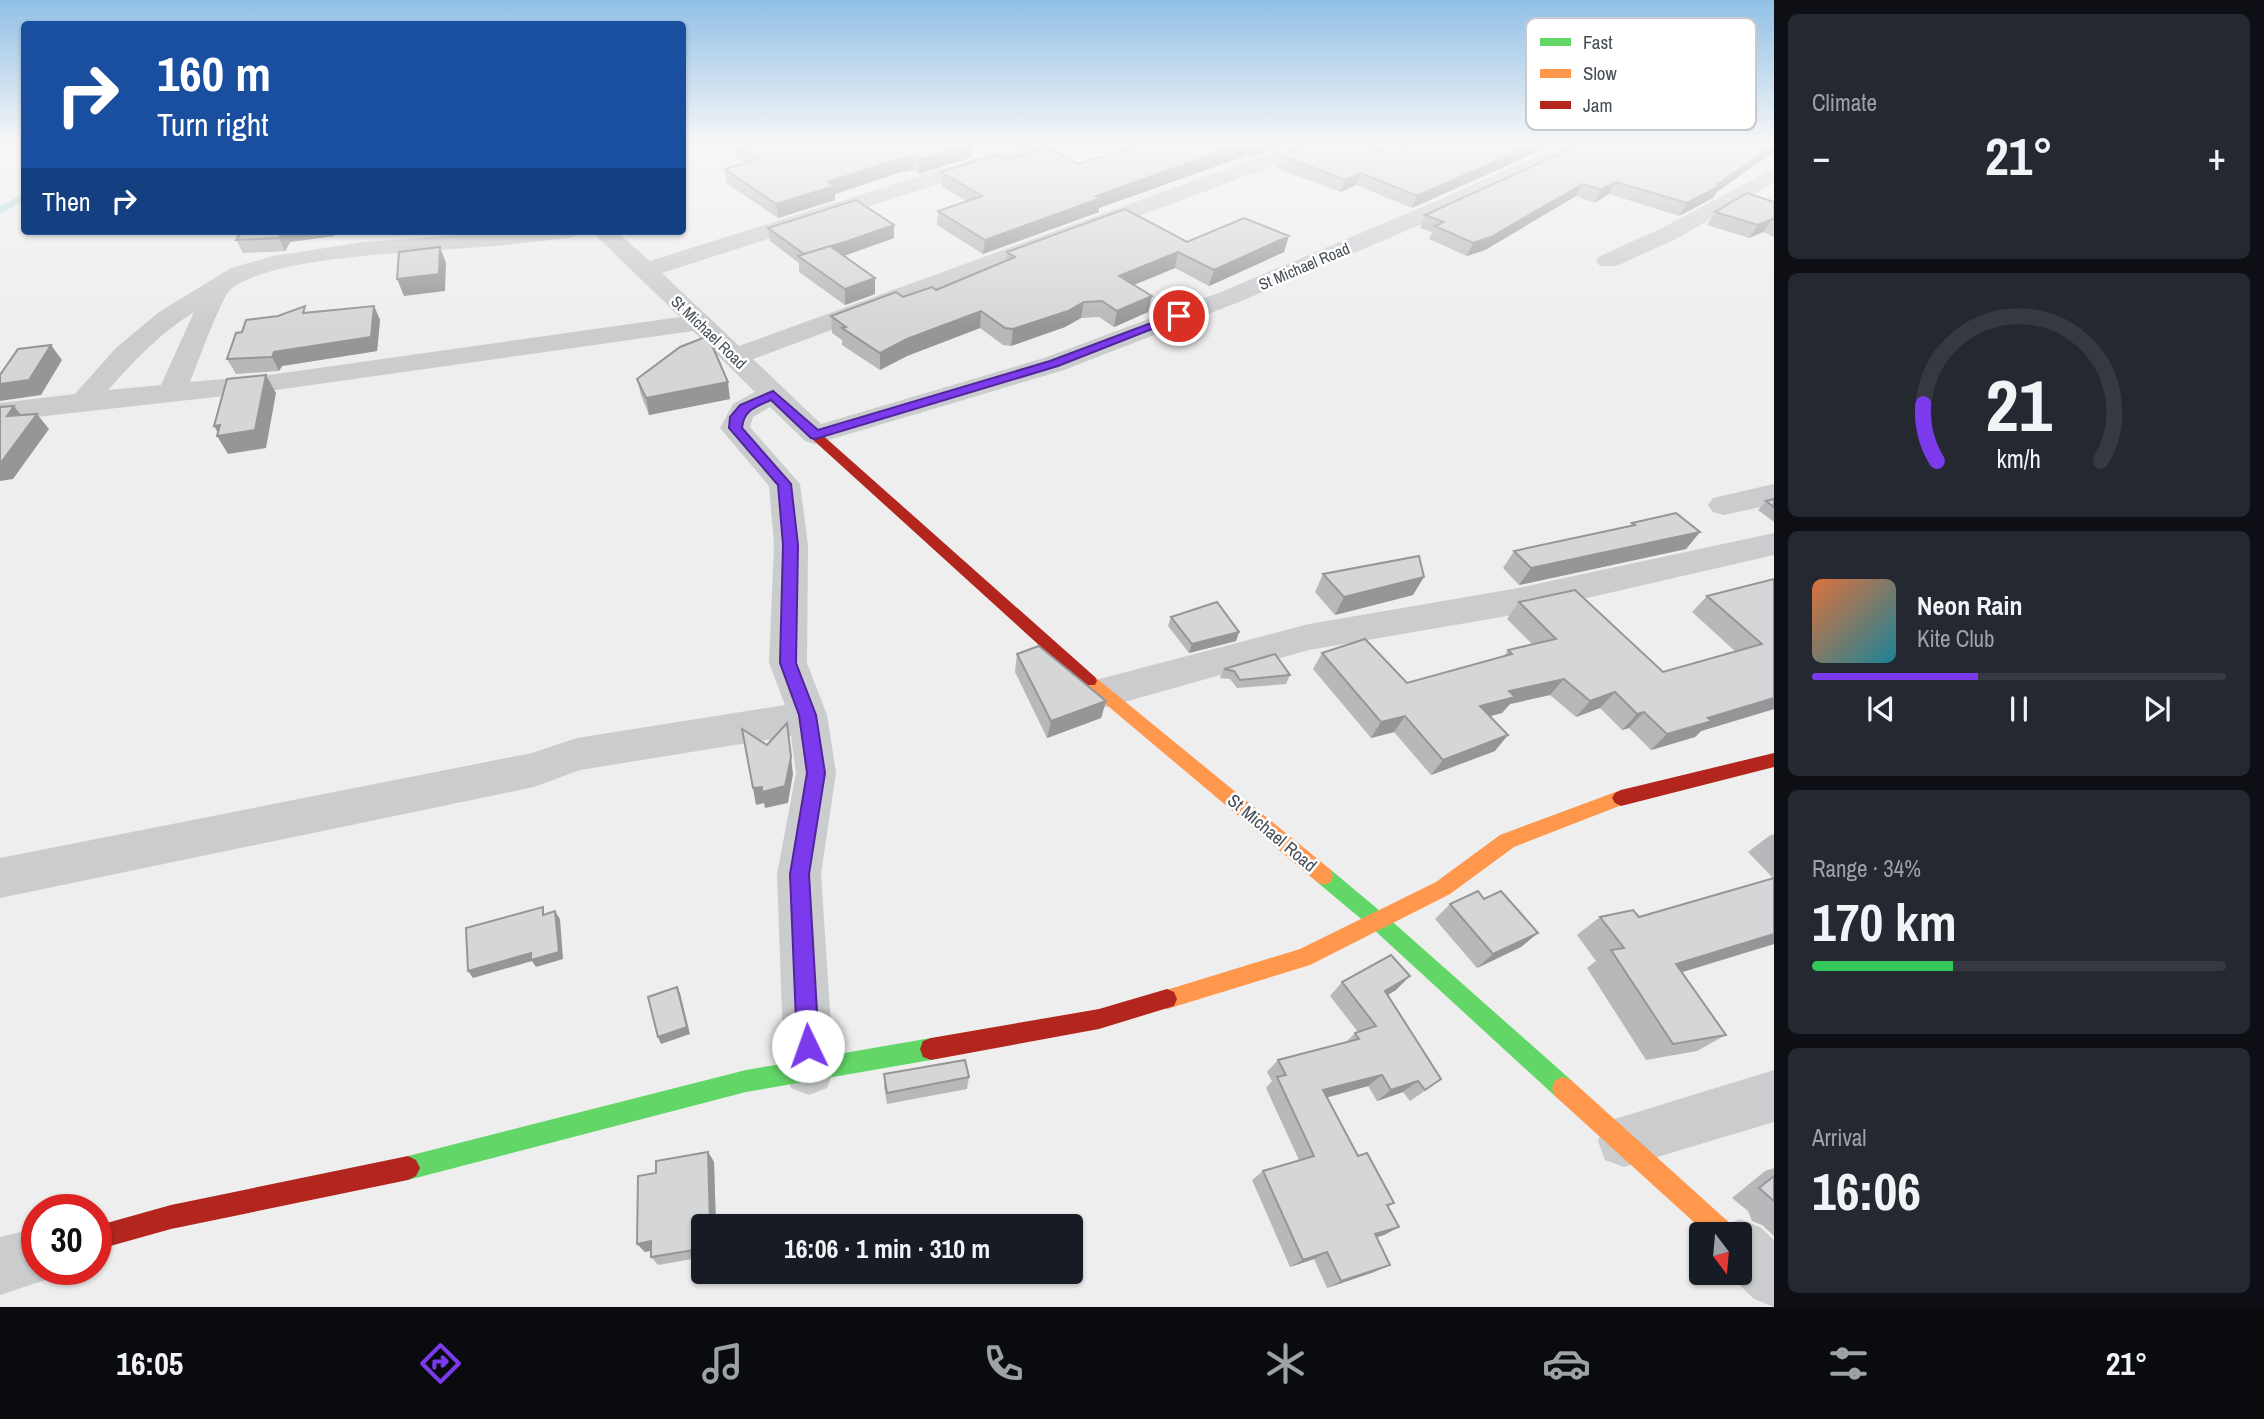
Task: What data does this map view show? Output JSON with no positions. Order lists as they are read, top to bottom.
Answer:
{
  "streets": {
    "street": ["St Michael Road"]
  },
  "legend": ["Fast", "Slow", "Jam"],
  "north": "bottom",
  "page": {
    "tile": [
      "Climate",
      ["Range · 34%", "170 km"],
      ["Arrival", "16:06"]
    ],
    "turn": ["160 m", "Turn right"],
    "heat": ["−", "21°", "+"],
    "then": "Then",
    "song": ["Neon Rain", "Kite Club"],
    "limit": "30",
    "trip": "16:06 · 1 min · 310 m",
    "tabs": ["16:05", "21°"],
    "gauge": ["21", "km/h"]
  }
}
